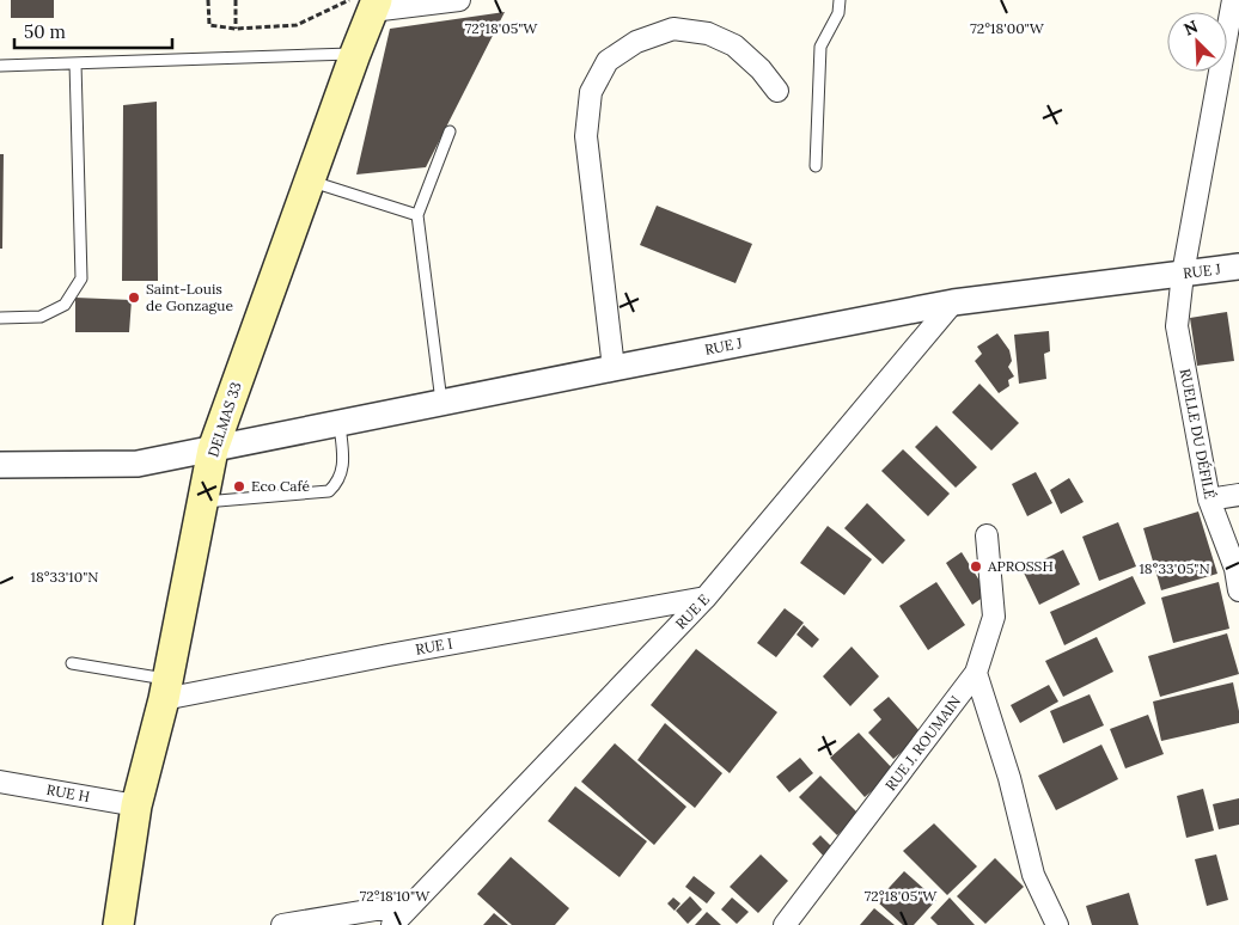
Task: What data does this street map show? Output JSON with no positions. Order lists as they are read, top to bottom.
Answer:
{
  "streets": {
    "main road": ["DELMAS 33"],
    "street": [
      "RUE J",
      "RUELLE DU DÉFILÉ",
      "RUE E",
      "RUE I",
      "RUE J. ROUMAIN",
      "RUE H"
    ]
  },
  "crossings": [
    ["RUE J", "DELMAS 33"],
    ["RUE J", "RUELLE DU DÉFILÉ"],
    ["RUE J", "RUE E"],
    ["DELMAS 33", "RUE I"],
    ["DELMAS 33", "RUE H"],
    ["RUE E", "RUE I"]
  ],
  "places": ["Saint-Louis de Gonzague", "Eco Café", "APROSSH"],
  "scale_bar": "50 m",
  "north": "top left",
  "coordinates": [
    "72°18'05\"W",
    "72°18'00\"W",
    "18°33'05\"N",
    "18°33'10\"N",
    "72°18'10\"W"
  ]
}
